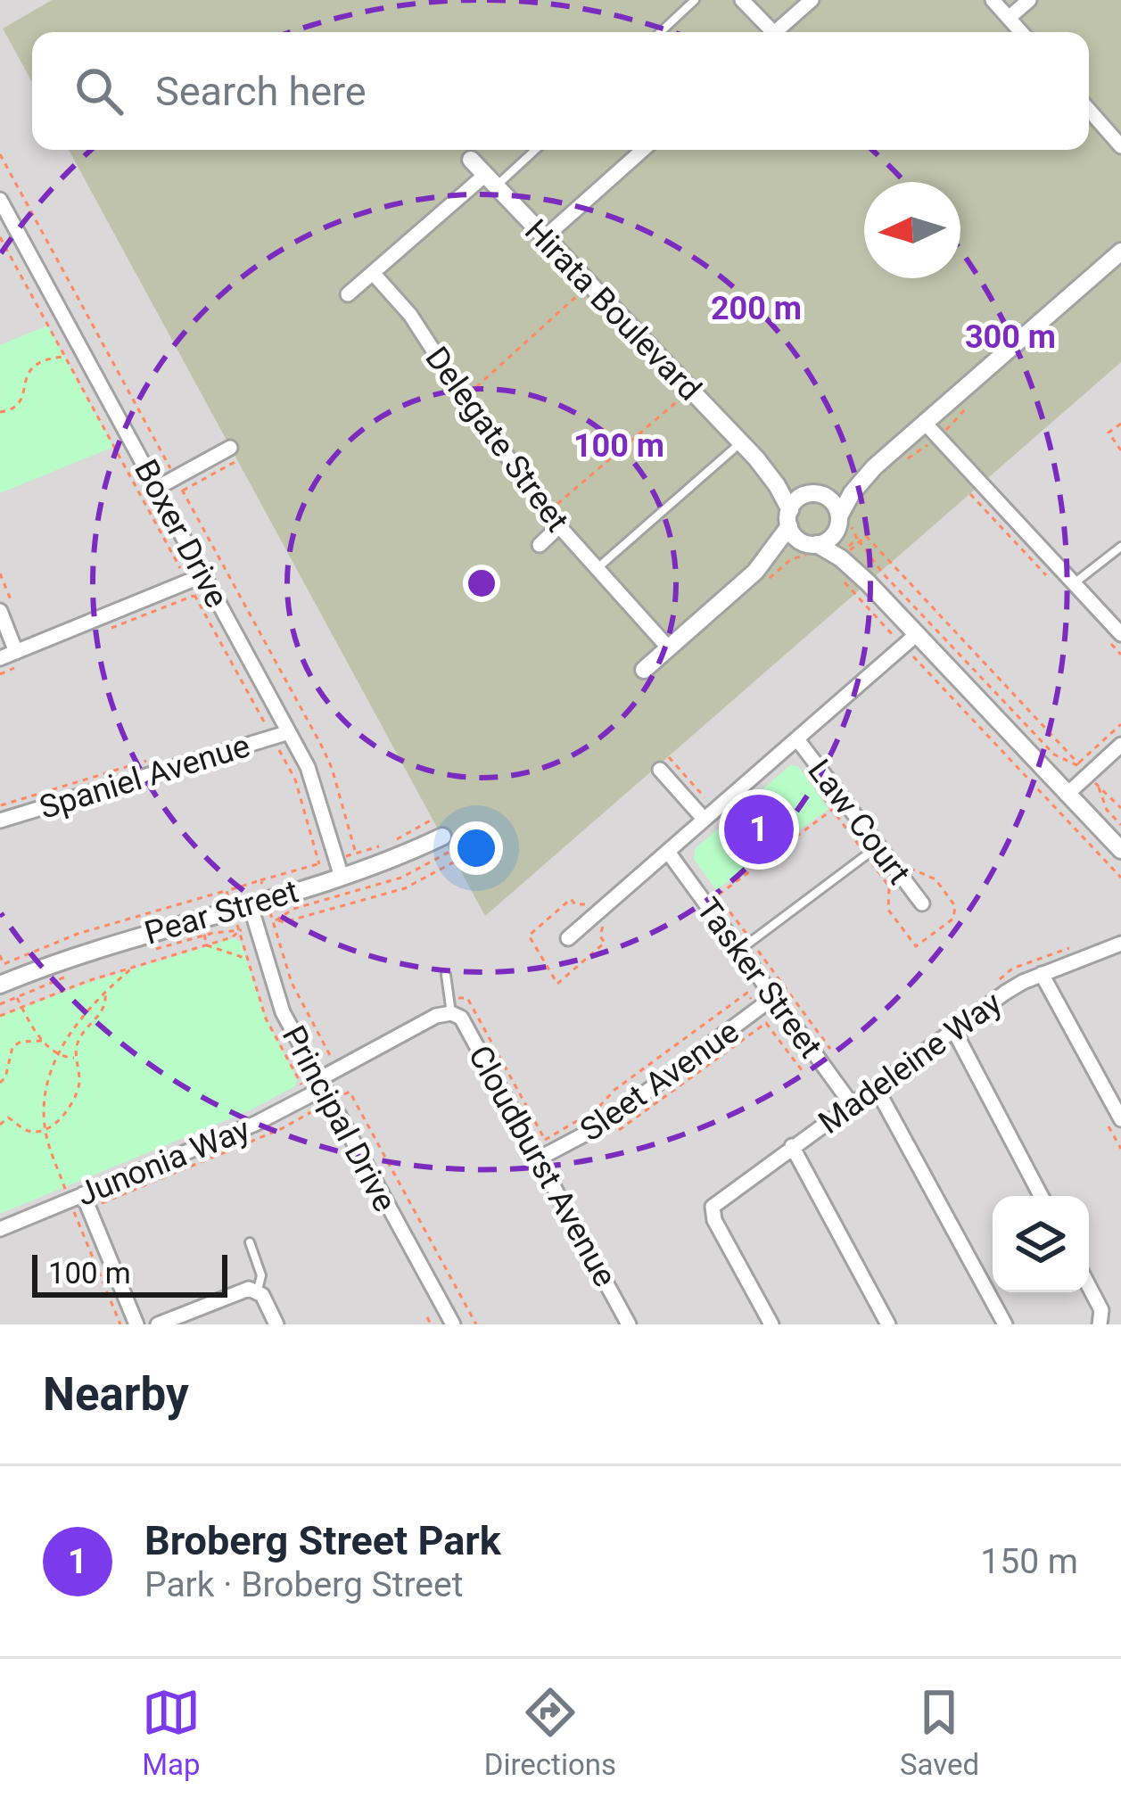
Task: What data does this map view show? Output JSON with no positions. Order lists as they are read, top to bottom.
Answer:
{
  "streets": {
    "street": [
      "Hirata Boulevard",
      "Delegate Street",
      "Boxer Drive",
      "Spaniel Avenue",
      "Law Court",
      "Pear Street",
      "Tasker Street",
      "Madeleine Way",
      "Sleet Avenue",
      "Principal Drive",
      "Junonia Way",
      "Cloudburst Avenue"
    ]
  },
  "crossings": [
    ["Boxer Drive", "Spaniel Avenue"],
    ["Boxer Drive", "Pear Street"],
    ["Pear Street", "Principal Drive"],
    ["Tasker Street", "Madeleine Way"],
    ["Tasker Street", "Sleet Avenue"],
    ["Sleet Avenue", "Cloudburst Avenue"],
    ["Principal Drive", "Junonia Way"],
    ["Principal Drive", "Cloudburst Avenue"],
    ["Junonia Way", "Cloudburst Avenue"]
  ],
  "scale_bar": "100 m",
  "north": "left",
  "page": {
    "search": "Search here",
    "pins": "1",
    "scale": "100 m",
    "heading": "Nearby",
    "list": [
      {
        "mark": "1",
        "name": "Broberg Street Park",
        "note": "Park · Broberg Street",
        "value": "150 m"
      }
    ],
    "nav": ["Map", "Directions", "Saved"]
  },
  "rings": ["200 m", "300 m", "100 m"]
}
